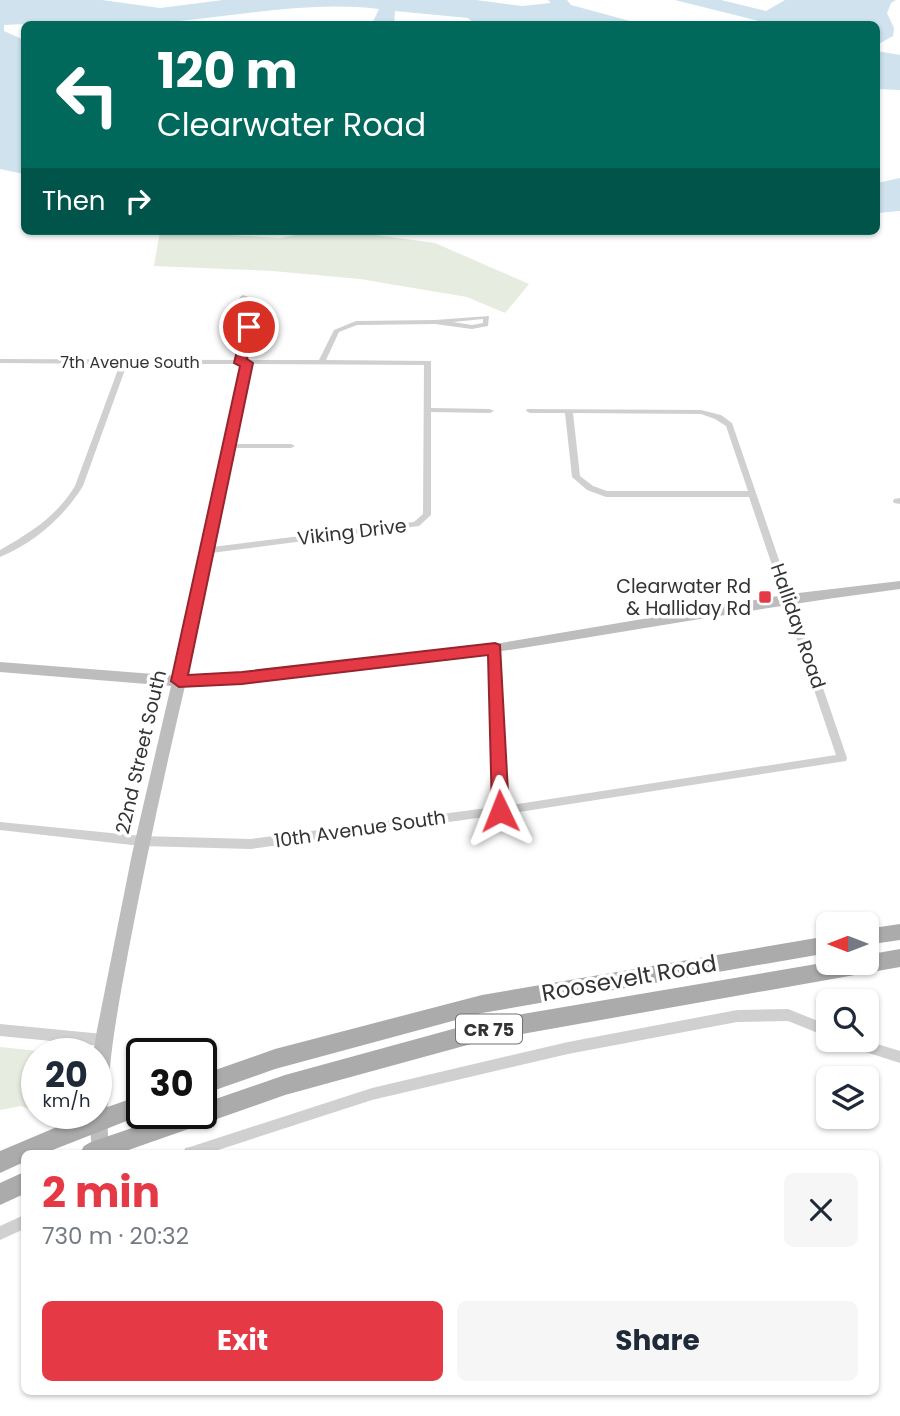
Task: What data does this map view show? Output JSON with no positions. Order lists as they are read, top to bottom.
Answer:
{
  "streets": {
    "main road": ["Roosevelt Road", "CR 75"],
    "street": [
      "7th Avenue South",
      "Viking Drive",
      "Halliday Road",
      "22nd Street South",
      "10th Avenue South"
    ]
  },
  "crossings": [
    ["7th Avenue South", "Viking Drive"],
    ["7th Avenue South", "22nd Street South"],
    ["Viking Drive", "22nd Street South"],
    ["Halliday Road", "10th Avenue South"],
    ["22nd Street South", "10th Avenue South"]
  ],
  "places": {
    "transit": ["Clearwater Rd & Halliday Rd"]
  },
  "north": "left",
  "page": {
    "turn": ["120 m", "Clearwater Road"],
    "then": "Then",
    "speed": "20 km/h",
    "limit": "30",
    "heading": ["2 min", "730 m · 20:32"],
    "buttons": ["Exit", "Share"]
  }
}
